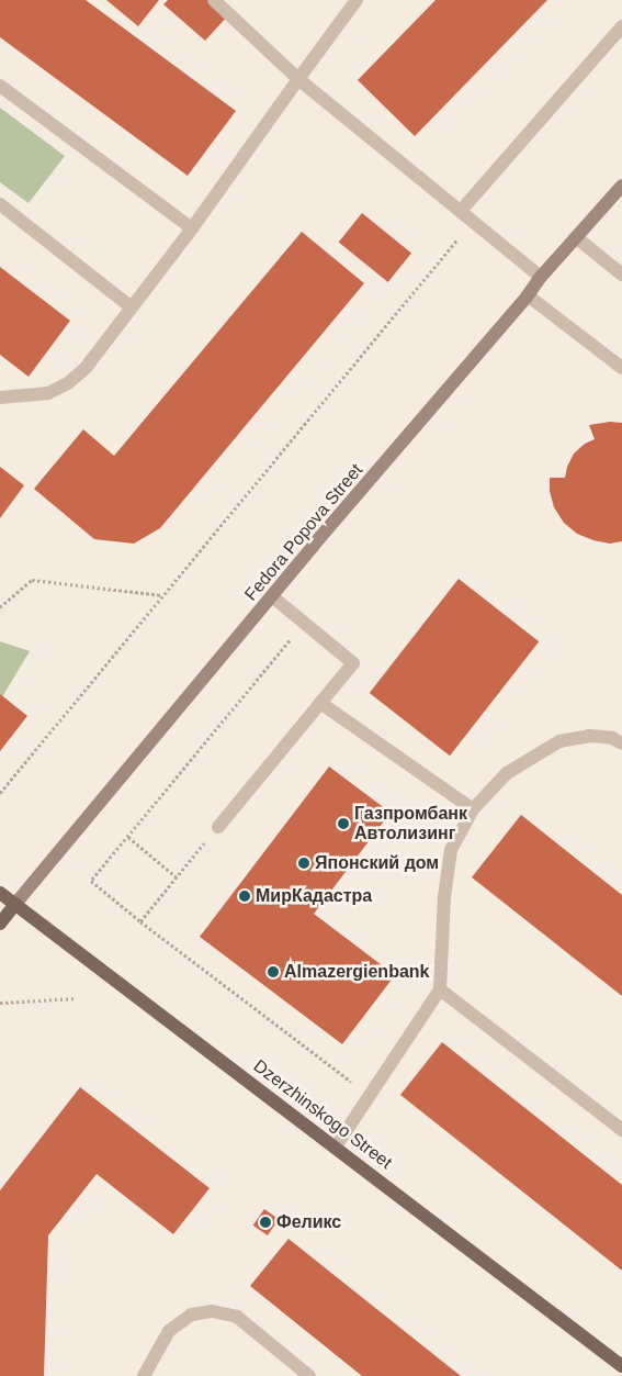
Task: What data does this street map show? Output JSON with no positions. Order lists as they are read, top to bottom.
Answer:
{
  "streets": {
    "main road": ["Dzerzhinskogo Street"],
    "street": ["Fedora Popova Street"]
  },
  "crossings": [
    ["Fedora Popova Street", "Dzerzhinskogo Street"]
  ],
  "places": [
    "Газпромбанк Автолизинг",
    "Японский дом",
    "МирКадастра",
    "Almazergienbank",
    "Феликс"
  ]
}
